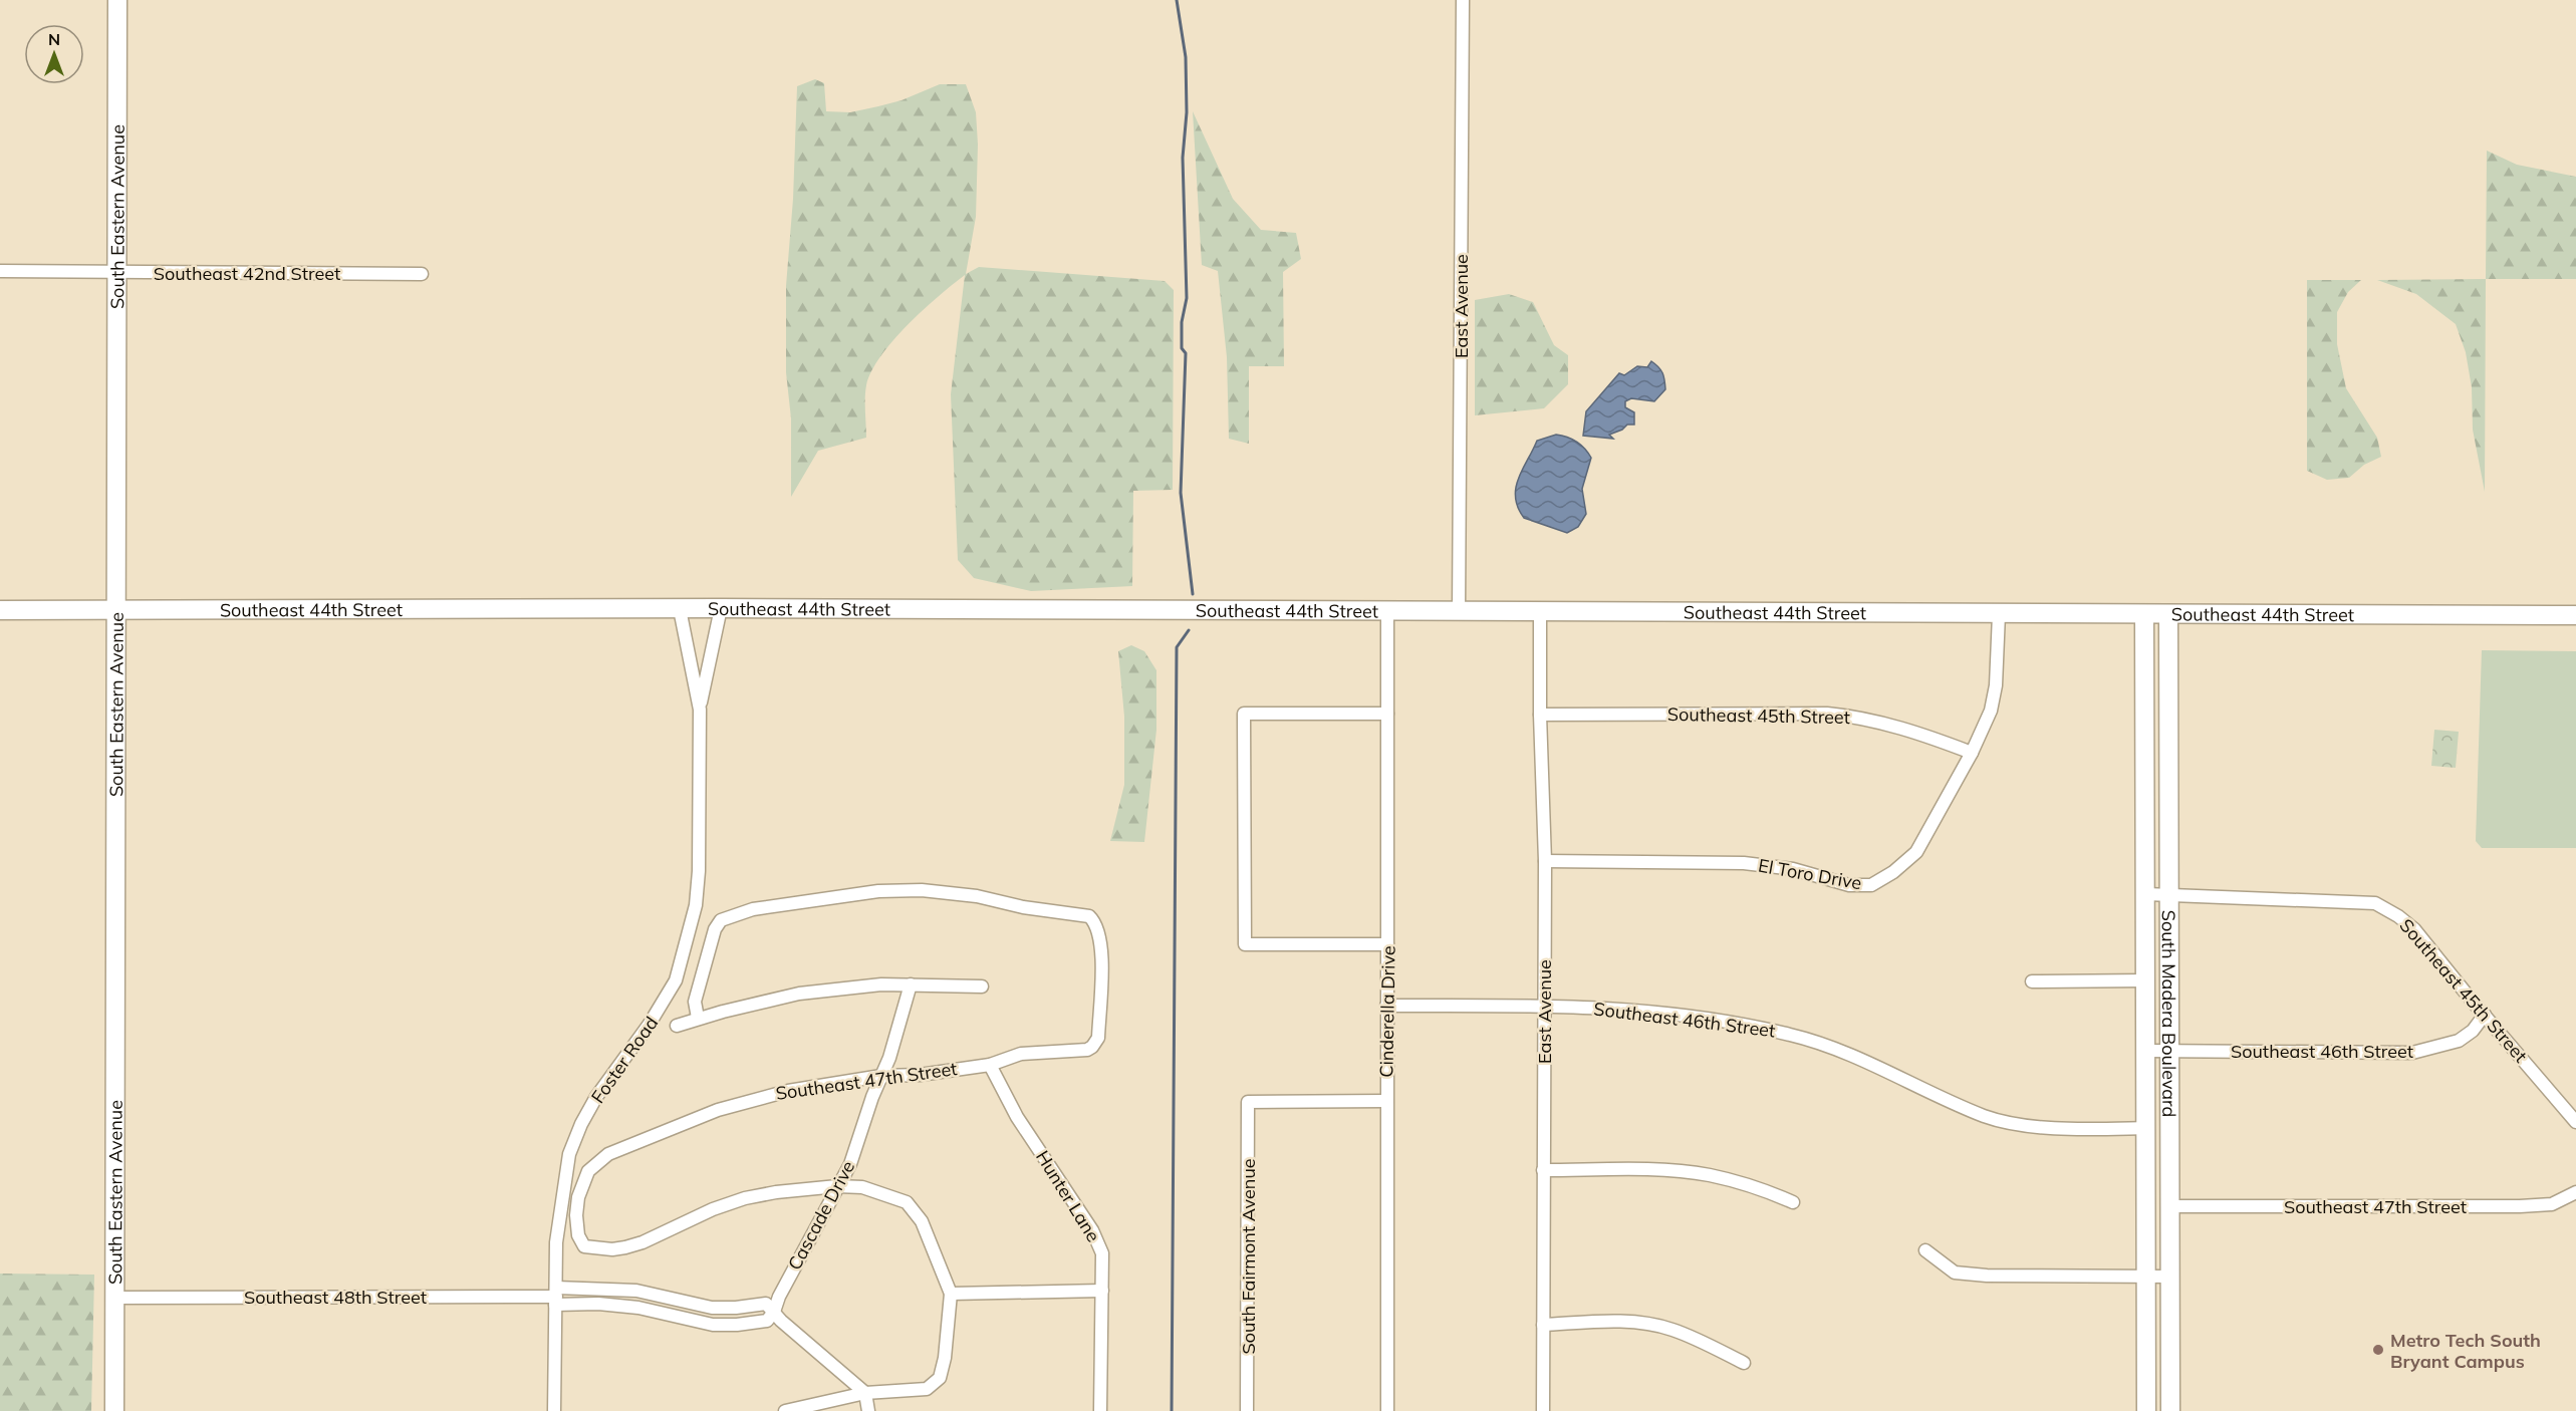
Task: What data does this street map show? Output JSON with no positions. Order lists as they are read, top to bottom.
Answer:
{
  "streets": {
    "main road": ["South Eastern Avenue", "Southeast 44th Street", "South Madera Boulevard"],
    "street": [
      "Southeast 42nd Street",
      "East Avenue",
      "Southeast 45th Street",
      "El Toro Drive",
      "Cinderella Drive",
      "Southeast 46th Street",
      "Foster Road",
      "Southeast 47th Street",
      "Hunter Lane",
      "Cascade Drive",
      "South Fairmont Avenue",
      "Southeast 48th Street"
    ]
  },
  "crossings": [
    ["South Eastern Avenue", "Southeast 42nd Street"],
    ["South Eastern Avenue", "Southeast 44th Street"],
    ["South Eastern Avenue", "Southeast 48th Street"],
    ["East Avenue", "Southeast 44th Street"],
    ["East Avenue", "Southeast 45th Street"],
    ["East Avenue", "El Toro Drive"],
    ["East Avenue", "Southeast 46th Street"],
    ["Southeast 44th Street", "El Toro Drive"],
    ["Southeast 44th Street", "Cinderella Drive"],
    ["Southeast 44th Street", "South Madera Boulevard"],
    ["Southeast 44th Street", "Foster Road"],
    ["Southeast 45th Street", "El Toro Drive"],
    ["Southeast 45th Street", "South Madera Boulevard"],
    ["Southeast 45th Street", "Southeast 46th Street"],
    ["Cinderella Drive", "Southeast 46th Street"],
    ["Cinderella Drive", "South Fairmont Avenue"],
    ["South Madera Boulevard", "Southeast 46th Street"],
    ["South Madera Boulevard", "Southeast 47th Street"],
    ["Foster Road", "Southeast 48th Street"],
    ["Southeast 47th Street", "Hunter Lane"],
    ["Southeast 47th Street", "Cascade Drive"],
    ["Southeast 47th Street", "Southeast 48th Street"],
    ["Cascade Drive", "Southeast 48th Street"]
  ],
  "places": ["Metro Tech South Bryant Campus"],
  "north": "top"
}
